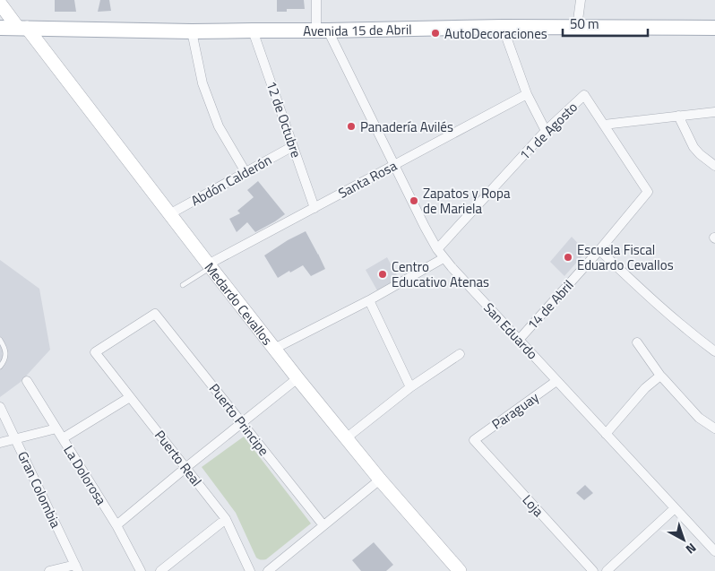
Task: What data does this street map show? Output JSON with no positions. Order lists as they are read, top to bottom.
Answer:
{
  "streets": {
    "main road": ["Avenida 15 de Abril"],
    "street": [
      "12 de Octubre",
      "11 de Agosto",
      "Santa Rosa",
      "Abdón Calderón",
      "Medardo Cevallos",
      "14 de Abril",
      "San Eduardo",
      "Paraguay",
      "Puerto Principe",
      "Puerto Real",
      "La Dolorosa",
      "Gran Colombia",
      "Loja"
    ]
  },
  "crossings": [
    ["Avenida 15 de Abril", "12 de Octubre"],
    ["Avenida 15 de Abril", "Medardo Cevallos"],
    ["Avenida 15 de Abril", "San Eduardo"],
    ["12 de Octubre", "Santa Rosa"],
    ["12 de Octubre", "Abdón Calderón"],
    ["11 de Agosto", "14 de Abril"],
    ["11 de Agosto", "San Eduardo"],
    ["Santa Rosa", "Medardo Cevallos"],
    ["Santa Rosa", "San Eduardo"],
    ["Abdón Calderón", "Medardo Cevallos"],
    ["14 de Abril", "San Eduardo"],
    ["San Eduardo", "Paraguay"],
    ["Paraguay", "Loja"],
    ["Puerto Principe", "Puerto Real"]
  ],
  "places": [
    "AutoDecoraciones",
    "Panadería Avilés",
    "Zapatos y Ropa de Mariela",
    "Escuela Fiscal Eduardo Cevallos",
    "Centro Educativo Atenas"
  ],
  "scale_bar": "50 m",
  "north": "bottom right"
}
